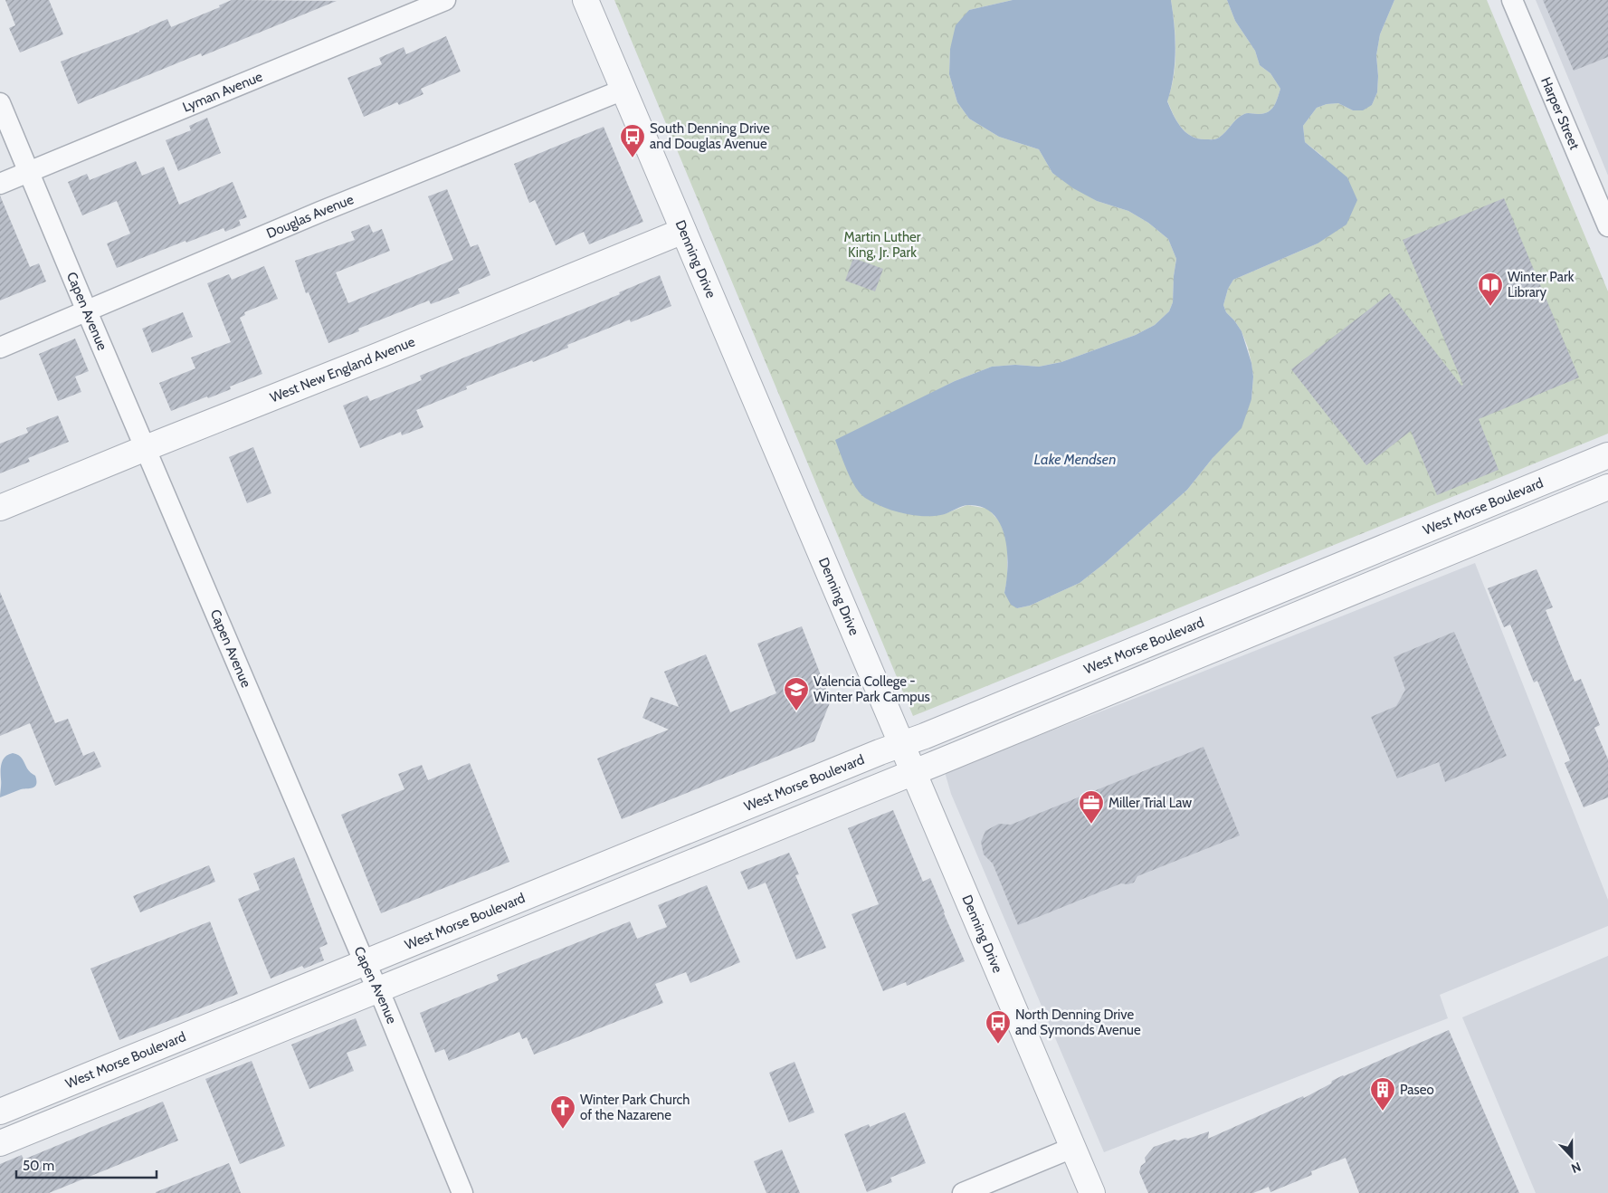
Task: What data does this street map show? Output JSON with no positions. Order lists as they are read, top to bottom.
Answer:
{
  "streets": {
    "street": [
      "Lyman Avenue",
      "Harper Street",
      "Douglas Avenue",
      "Denning Drive",
      "Capen Avenue",
      "West New England Avenue",
      "West Morse Boulevard"
    ]
  },
  "crossings": [
    ["Lyman Avenue", "Capen Avenue"],
    ["Douglas Avenue", "Denning Drive"],
    ["Douglas Avenue", "Capen Avenue"],
    ["Denning Drive", "West New England Avenue"],
    ["Denning Drive", "West Morse Boulevard"],
    ["Capen Avenue", "West New England Avenue"],
    ["Capen Avenue", "West Morse Boulevard"]
  ],
  "water": ["Lake Mendsen"],
  "parks": ["Martin Luther King, Jr. Park"],
  "places": {
    "bus stop": ["South Denning Drive and Douglas Avenue", "North Denning Drive and Symonds Avenue"],
    "library": ["Winter Park Library"],
    "school or university": ["Valencia College - Winter Park Campus"],
    "office": ["Miller Trial Law"],
    "building": ["Paseo"],
    "church": ["Winter Park Church of the Nazarene"]
  },
  "scale_bar": "50 m",
  "north": "bottom"
}
